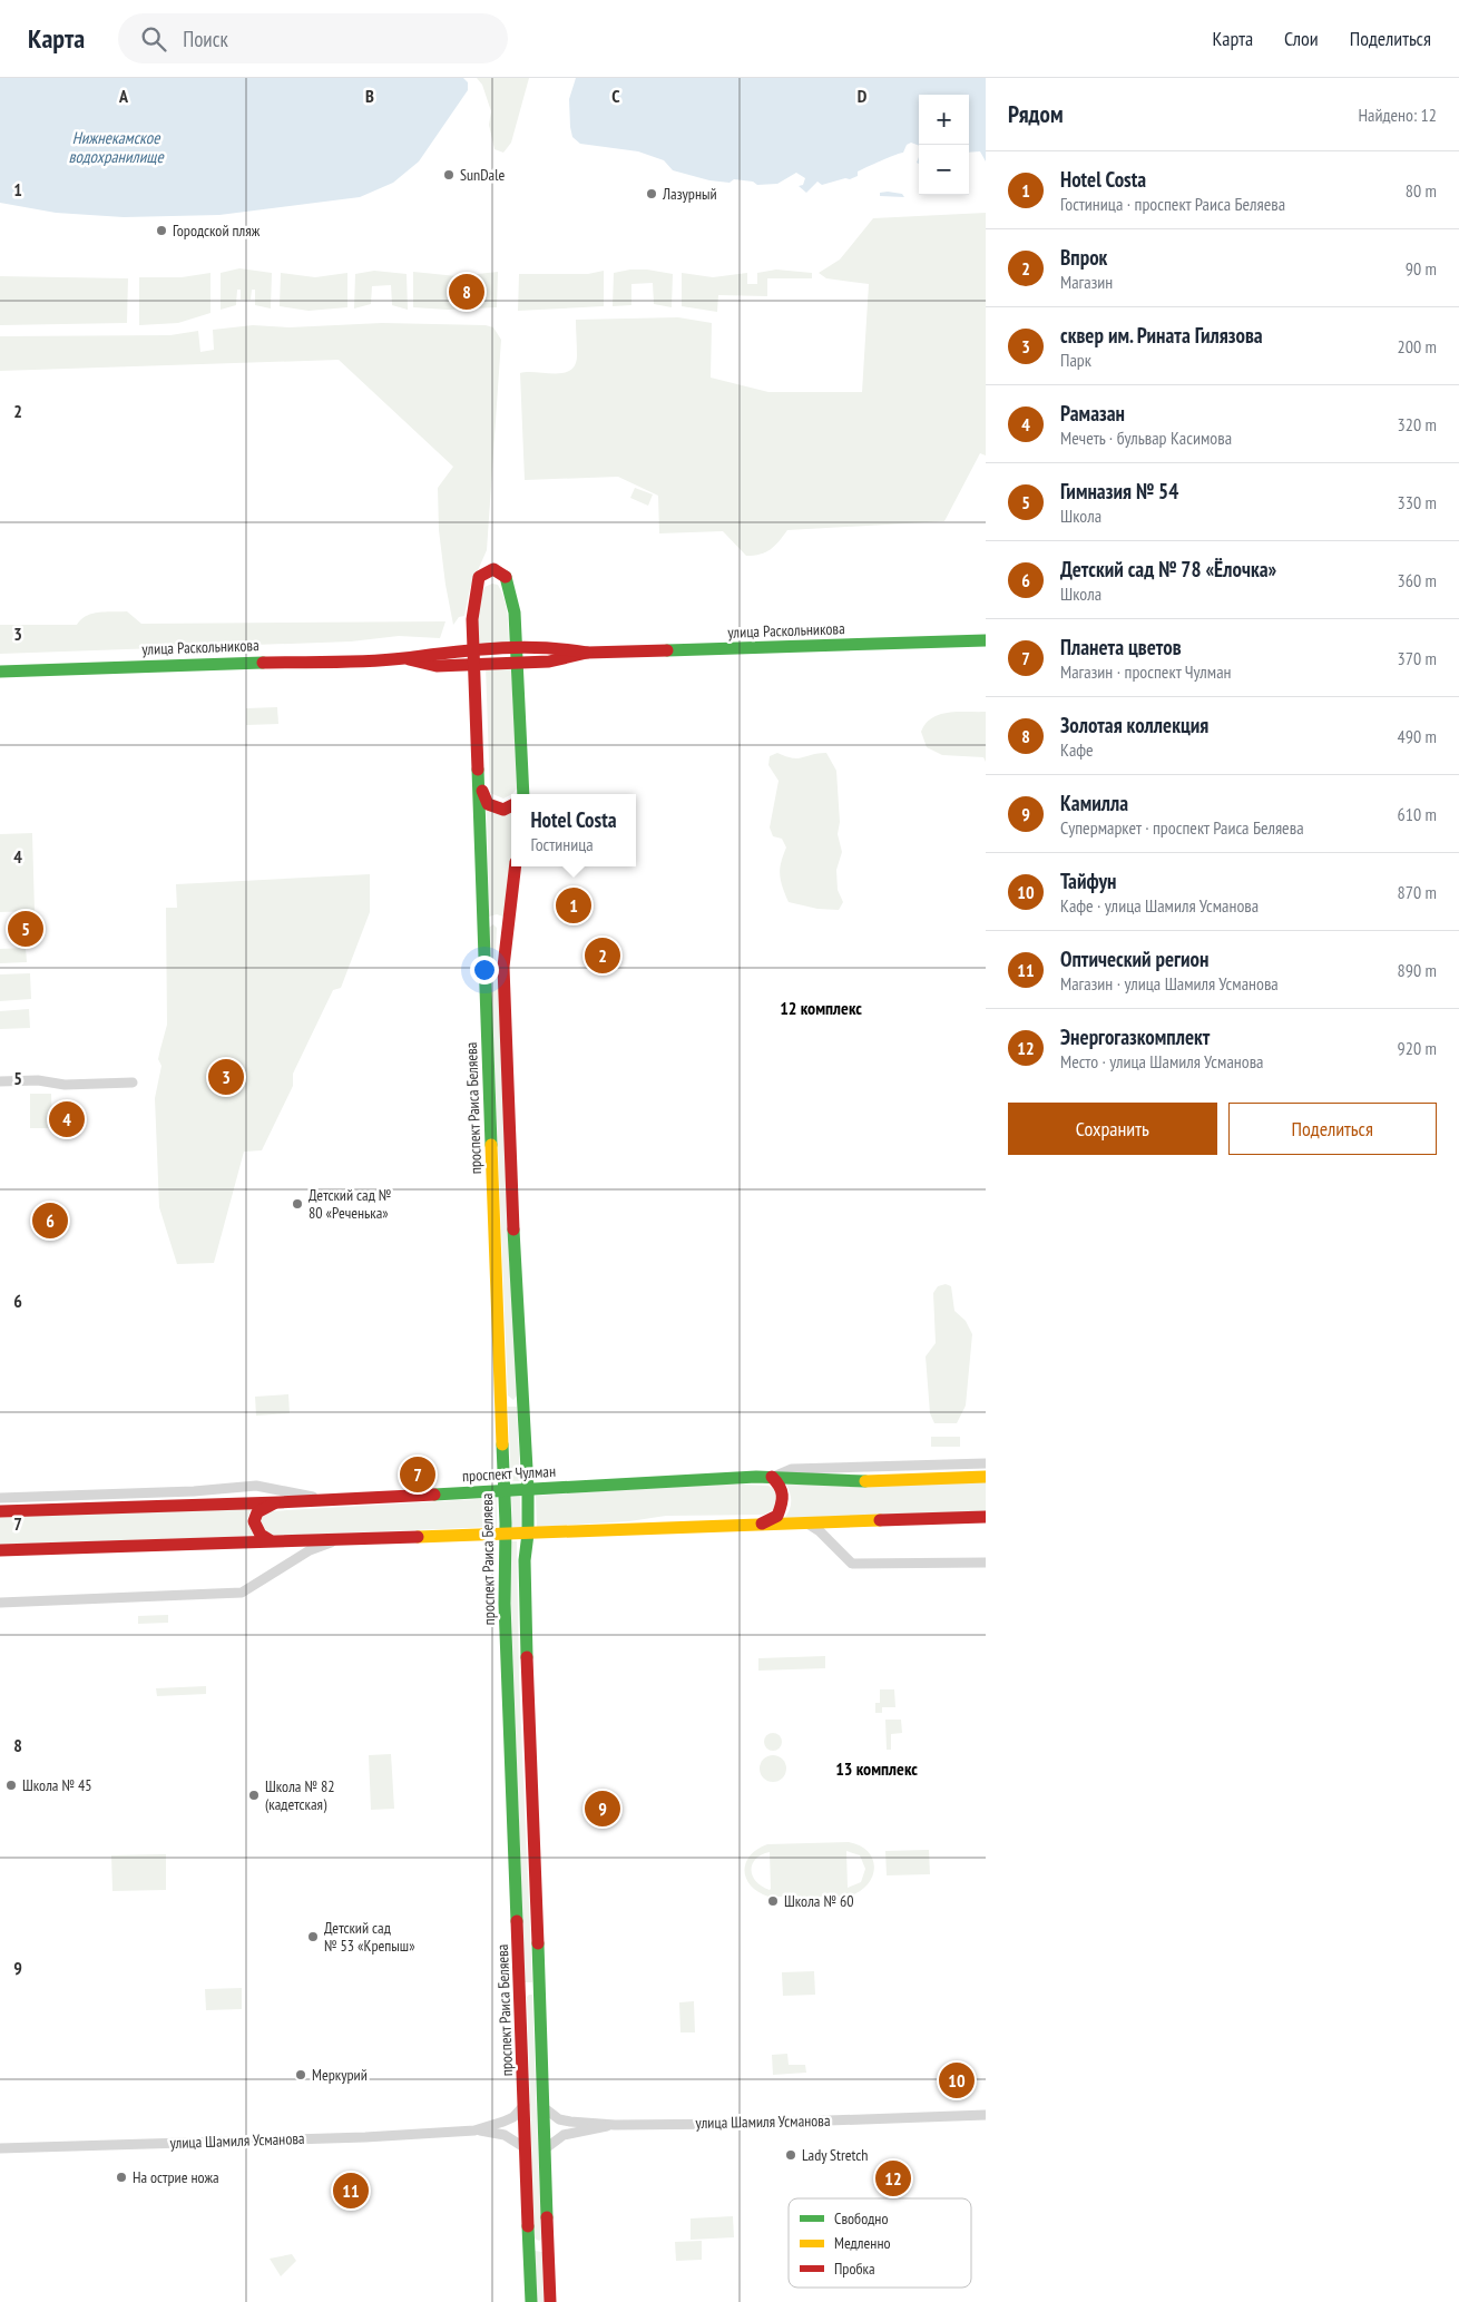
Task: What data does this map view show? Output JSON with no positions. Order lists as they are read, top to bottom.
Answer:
{
  "streets": {
    "street": [
      "улица Раскольникова",
      "проспект Раиса Беляева",
      "проспект Чулман",
      "улица Шамиля Усманова"
    ]
  },
  "crossings": [
    ["улица Раскольникова", "проспект Раиса Беляева"],
    ["проспект Раиса Беляева", "проспект Чулман"],
    ["проспект Раиса Беляева", "улица Шамиля Усманова"]
  ],
  "districts": ["12 комплекс", "13 комплекс"],
  "water": ["Нижнекамское водохранилище"],
  "places": [
    "SunDale",
    "Лазурный",
    "Городской пляж",
    "Детский сад № 80 «Реченька»",
    "Школа № 45",
    "Школа № 82 (кадетская)",
    "Школа № 60",
    "Детский сад № 53 «Крепыш»",
    "Меркурий",
    "Lady Stretch",
    "На острие ножа"
  ],
  "legend": ["Свободно", "Медленно", "Пробка"],
  "page": {
    "header": "Карта",
    "search": "Поиск",
    "nav": ["Карта", "Слои", "Поделиться"],
    "heading": ["Рядом", "Найдено: 12"],
    "map_buttons": ["+", "−"],
    "list": [
      {
        "mark": "1",
        "name": "Hotel Costa",
        "note": "Гостиница · проспект Раиса Беляева",
        "value": "80 m"
      },
      {
        "mark": "2",
        "name": "Впрок",
        "note": "Магазин",
        "value": "90 m"
      },
      {
        "mark": "3",
        "name": "сквер им. Рината Гилязова",
        "note": "Парк",
        "value": "200 m"
      },
      {
        "mark": "4",
        "name": "Рамазан",
        "note": "Мечеть · бульвар Касимова",
        "value": "320 m"
      },
      {
        "mark": "5",
        "name": "Гимназия № 54",
        "note": "Школа",
        "value": "330 m"
      },
      {
        "mark": "6",
        "name": "Детский сад № 78 «Ёлочка»",
        "note": "Школа",
        "value": "360 m"
      },
      {
        "mark": "7",
        "name": "Планета цветов",
        "note": "Магазин · проспект Чулман",
        "value": "370 m"
      },
      {
        "mark": "8",
        "name": "Золотая коллекция",
        "note": "Кафе",
        "value": "490 m"
      },
      {
        "mark": "9",
        "name": "Камилла",
        "note": "Супермаркет · проспект Раиса Беляева",
        "value": "610 m"
      },
      {
        "mark": "10",
        "name": "Тайфун",
        "note": "Кафе · улица Шамиля Усманова",
        "value": "870 m"
      },
      {
        "mark": "11",
        "name": "Оптический регион",
        "note": "Магазин · улица Шамиля Усманова",
        "value": "890 m"
      },
      {
        "mark": "12",
        "name": "Энергогазкомплект",
        "note": "Место · улица Шамиля Усманова",
        "value": "920 m"
      }
    ],
    "pins": [
      "8",
      "1",
      "5",
      "2",
      "3",
      "4",
      "6",
      "7",
      "9",
      "10",
      "12",
      "11"
    ],
    "popup": ["Hotel Costa", "Гостиница"],
    "buttons": ["Сохранить", "Поделиться"]
  },
  "grid": {
    "columns": [
      "A",
      "B",
      "C",
      "D"
    ],
    "rows": [
      "1",
      "2",
      "3",
      "4",
      "5",
      "6",
      "7",
      "8",
      "9"
    ]
  }
}
